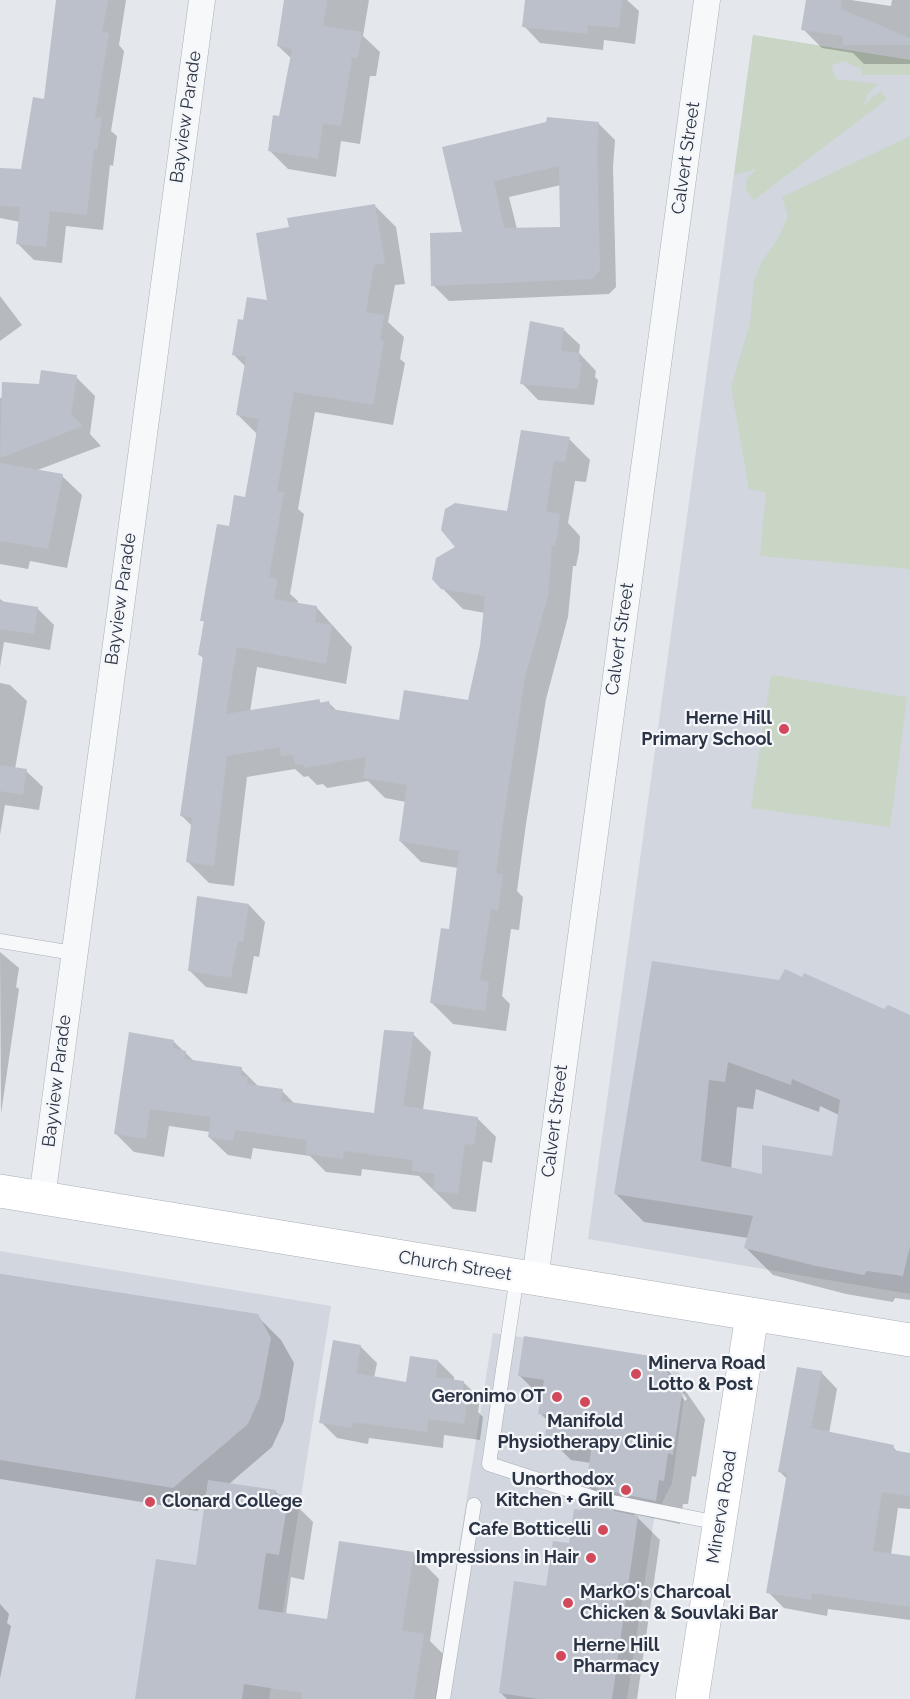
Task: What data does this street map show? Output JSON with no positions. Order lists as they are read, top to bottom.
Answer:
{
  "streets": {
    "street": [
      "Bayview Parade",
      "Calvert Street",
      "Church Street",
      "Minerva Road"
    ]
  },
  "crossings": [
    ["Bayview Parade", "Church Street"],
    ["Calvert Street", "Church Street"],
    ["Church Street", "Minerva Road"]
  ],
  "places": [
    "Herne Hill Primary School",
    "Minerva Road Lotto & Post",
    "Geronimo OT",
    "Manifold Physiotherapy Clinic",
    "Unorthodox Kitchen + Grill",
    "Clonard College",
    "Cafe Botticelli",
    "Impressions in Hair",
    "MarkO's Charcoal Chicken & Souvlaki Bar",
    "Herne Hill Pharmacy"
  ]
}
